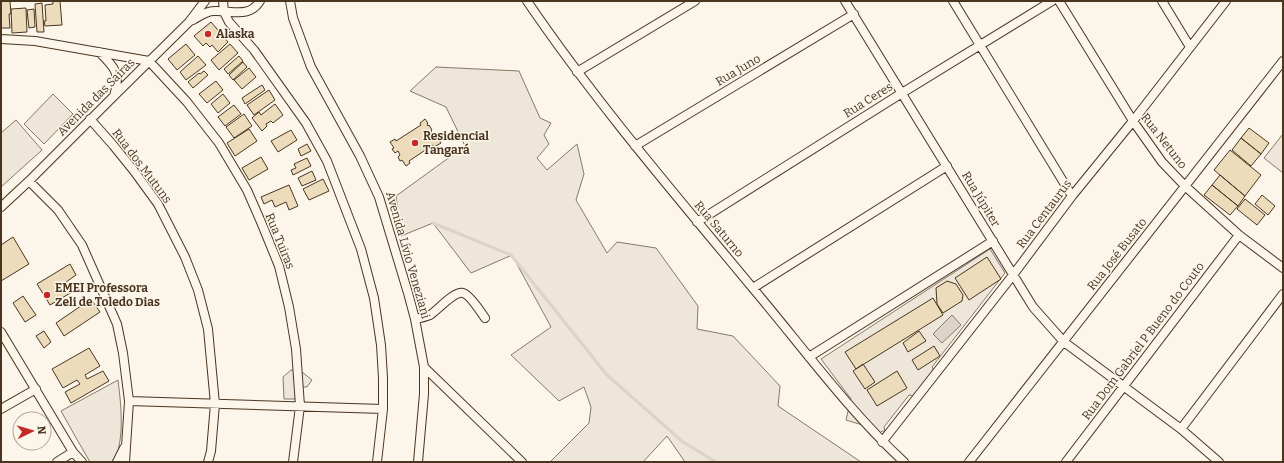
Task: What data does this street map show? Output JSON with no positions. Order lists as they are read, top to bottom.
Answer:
{
  "streets": {
    "street": [
      "Rua Juno",
      "Avenida das Sairas",
      "Rua Ceres",
      "Rua Netuno",
      "Rua dos Mutuns",
      "Rua Júpiter",
      "Rua Centaurus",
      "Rua Saturno",
      "Rua Tuiras",
      "Rua José Busato",
      "Avenida Lívio Veneziani",
      "Rua Dom Gabriel P Bueno do Couto"
    ]
  },
  "crossings": [
    ["Rua Juno", "Rua Júpiter"],
    ["Rua Juno", "Rua Saturno"],
    ["Avenida das Sairas", "Rua dos Mutuns"],
    ["Avenida das Sairas", "Rua Tuiras"],
    ["Rua Ceres", "Rua Júpiter"],
    ["Rua Ceres", "Rua Saturno"],
    ["Rua Netuno", "Rua Centaurus"],
    ["Rua Netuno", "Rua José Busato"],
    ["Rua Netuno", "Rua Dom Gabriel P Bueno do Couto"],
    ["Rua Júpiter", "Rua Centaurus"],
    ["Rua Júpiter", "Rua José Busato"],
    ["Rua Júpiter", "Rua Dom Gabriel P Bueno do Couto"],
    ["Rua Centaurus", "Rua Saturno"]
  ],
  "places": ["Alaska", "Residencial Tangará", "EMEI Professora Zeli de Toledo Dias"],
  "north": "right"
}
